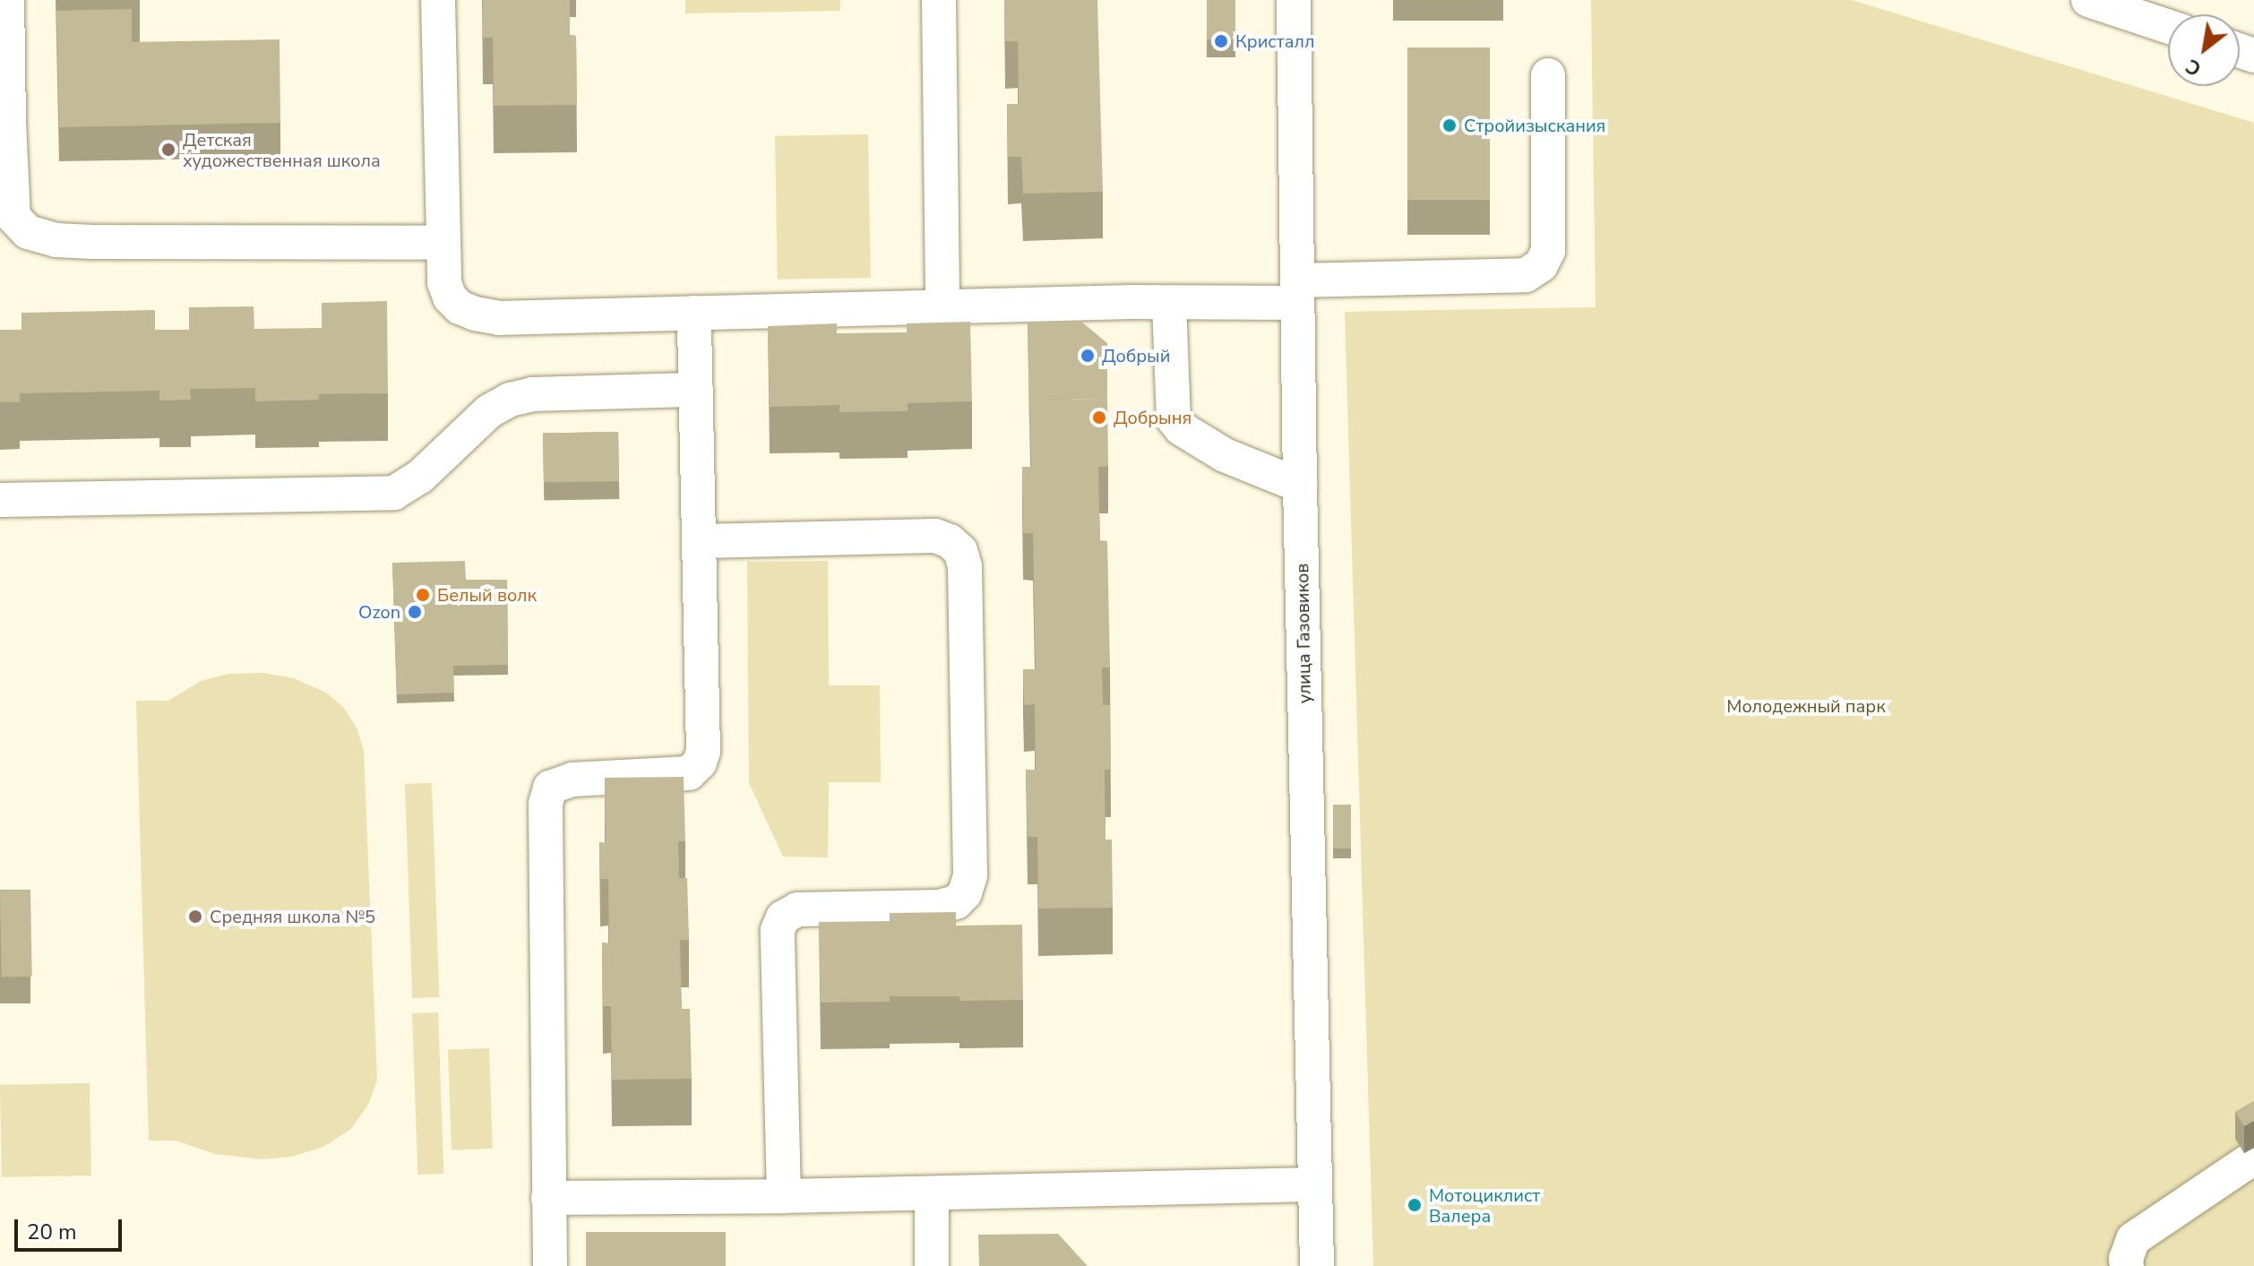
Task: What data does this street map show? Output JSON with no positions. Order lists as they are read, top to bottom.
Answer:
{
  "streets": {
    "street": ["улица Газовиков"]
  },
  "parks": ["Молодежный парк"],
  "places": [
    "Кристалл",
    "Стройизыскания",
    "Детская художественная школа",
    "Добрый",
    "Добрыня",
    "Белый волк",
    "Ozon",
    "Средняя школа №5",
    "Мотоциклист Валера"
  ],
  "scale_bar": "20 m",
  "north": "bottom left"
}
